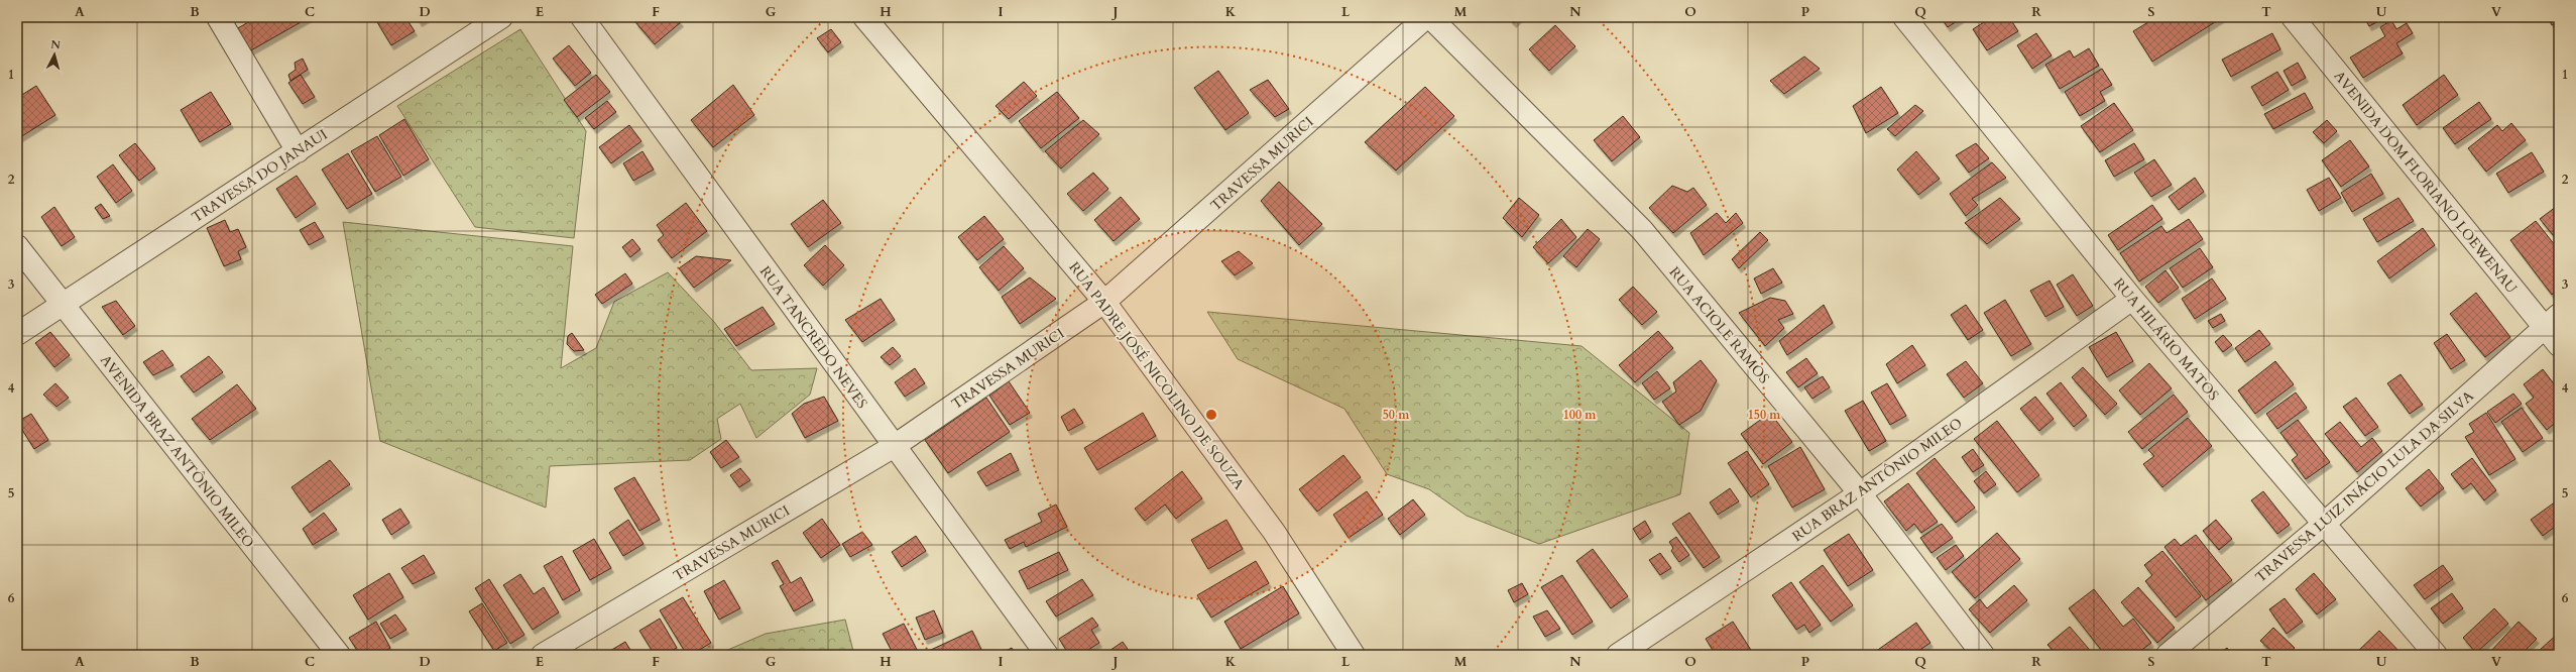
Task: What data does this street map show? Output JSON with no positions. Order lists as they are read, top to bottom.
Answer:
{
  "streets": {
    "street": [
      "TRAVESSA MURICI",
      "TRAVESSA DO JANAUI",
      "AVENIDA DOM FLORIANO LOEWENAU",
      "RUA ACIOLE RAMOS",
      "RUA TANCREDO NEVES",
      "RUA HILÁRIO MATOS",
      "RUA PADRE JOSÉ NICOLINO DE SOUZA",
      "AVENIDA BRAZ ANTÔNIO MILEO",
      "RUA BRAZ ANTÔNIO MILEO",
      "TRAVESSA LUIZ INÁCIO LULA DA SILVA"
    ]
  },
  "crossings": [
    ["TRAVESSA MURICI", "RUA TANCREDO NEVES"],
    ["TRAVESSA MURICI", "RUA PADRE JOSÉ NICOLINO DE SOUZA"],
    ["TRAVESSA DO JANAUI", "AVENIDA BRAZ ANTÔNIO MILEO"],
    ["AVENIDA DOM FLORIANO LOEWENAU", "TRAVESSA LUIZ INÁCIO LULA DA SILVA"],
    ["RUA ACIOLE RAMOS", "RUA BRAZ ANTÔNIO MILEO"],
    ["RUA HILÁRIO MATOS", "RUA BRAZ ANTÔNIO MILEO"],
    ["RUA HILÁRIO MATOS", "TRAVESSA LUIZ INÁCIO LULA DA SILVA"]
  ],
  "north": "top",
  "grid": {
    "columns": [
      "A",
      "B",
      "C",
      "D",
      "E",
      "F",
      "G",
      "H",
      "I",
      "J",
      "K",
      "L",
      "M",
      "N",
      "O",
      "P",
      "Q",
      "R",
      "S",
      "T",
      "U",
      "V"
    ],
    "rows": [
      "1",
      "2",
      "3",
      "4",
      "5",
      "6"
    ]
  },
  "rings": ["50 m", "100 m", "150 m"]
}
